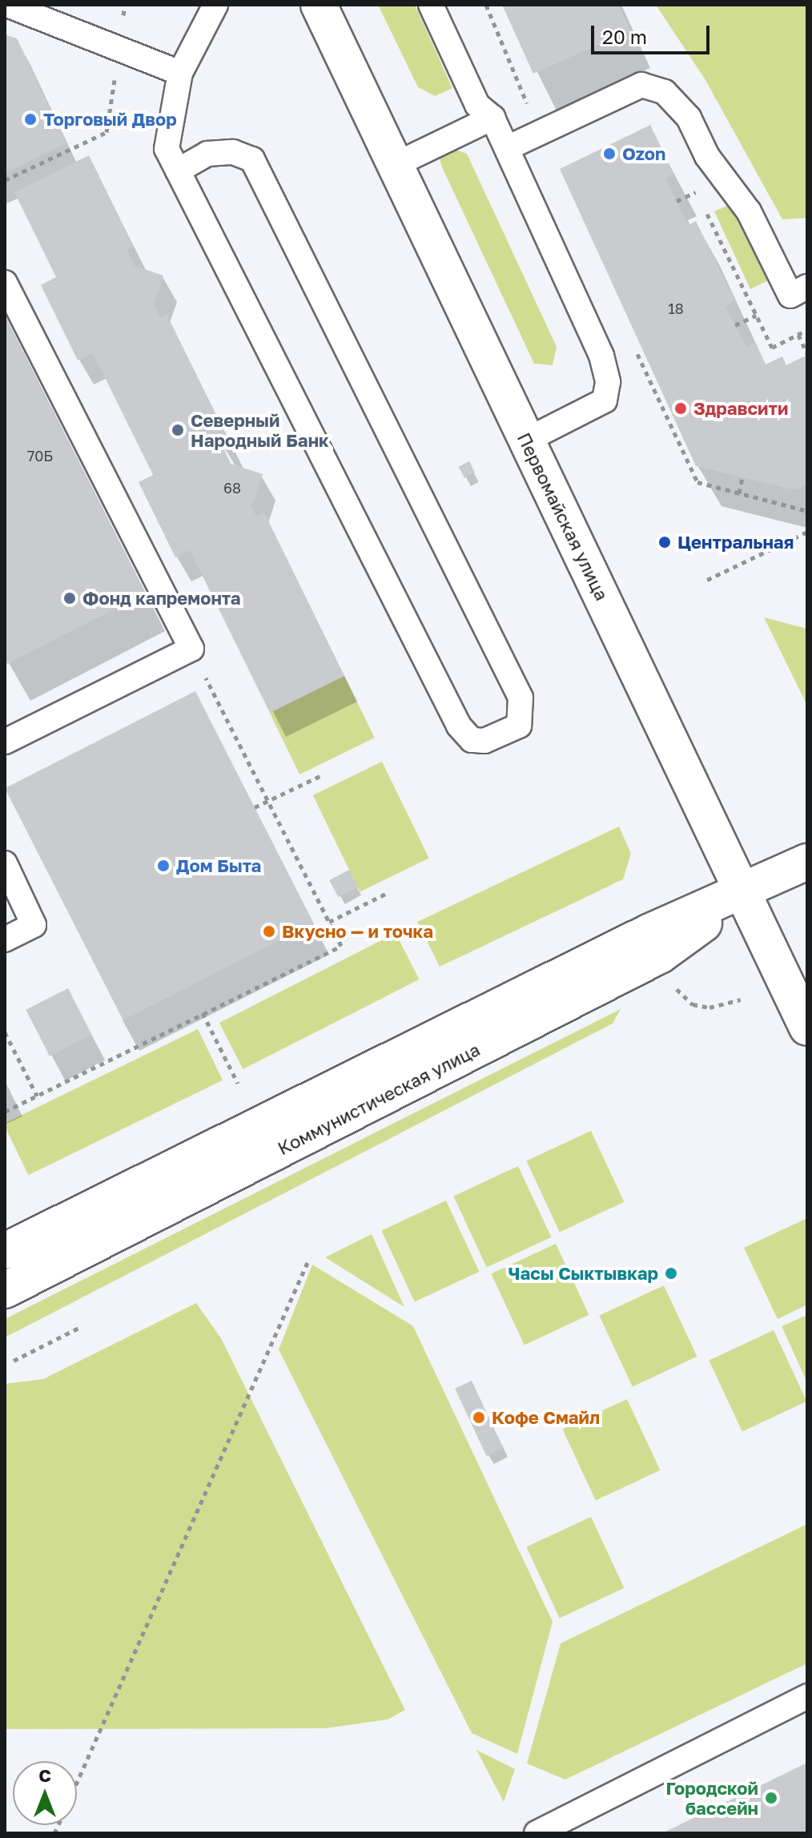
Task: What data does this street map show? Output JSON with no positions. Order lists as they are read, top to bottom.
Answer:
{
  "streets": {
    "main road": ["Первомайская улица", "Коммунистическая улица"]
  },
  "crossings": [
    ["Первомайская улица", "Коммунистическая улица"]
  ],
  "places": [
    "Торговый Двор",
    "Ozon",
    "Здравсити",
    "Северный Народный Банк",
    "Центральная",
    "Фонд капремонта",
    "Дом Быта",
    "Вкусно — и точка",
    "Часы Сыктывкар",
    "Кофе Смайл",
    "Городской бассейн"
  ],
  "house_numbers": ["18", "70Б", "68"],
  "scale_bar": "20 m",
  "north": "top"
}
